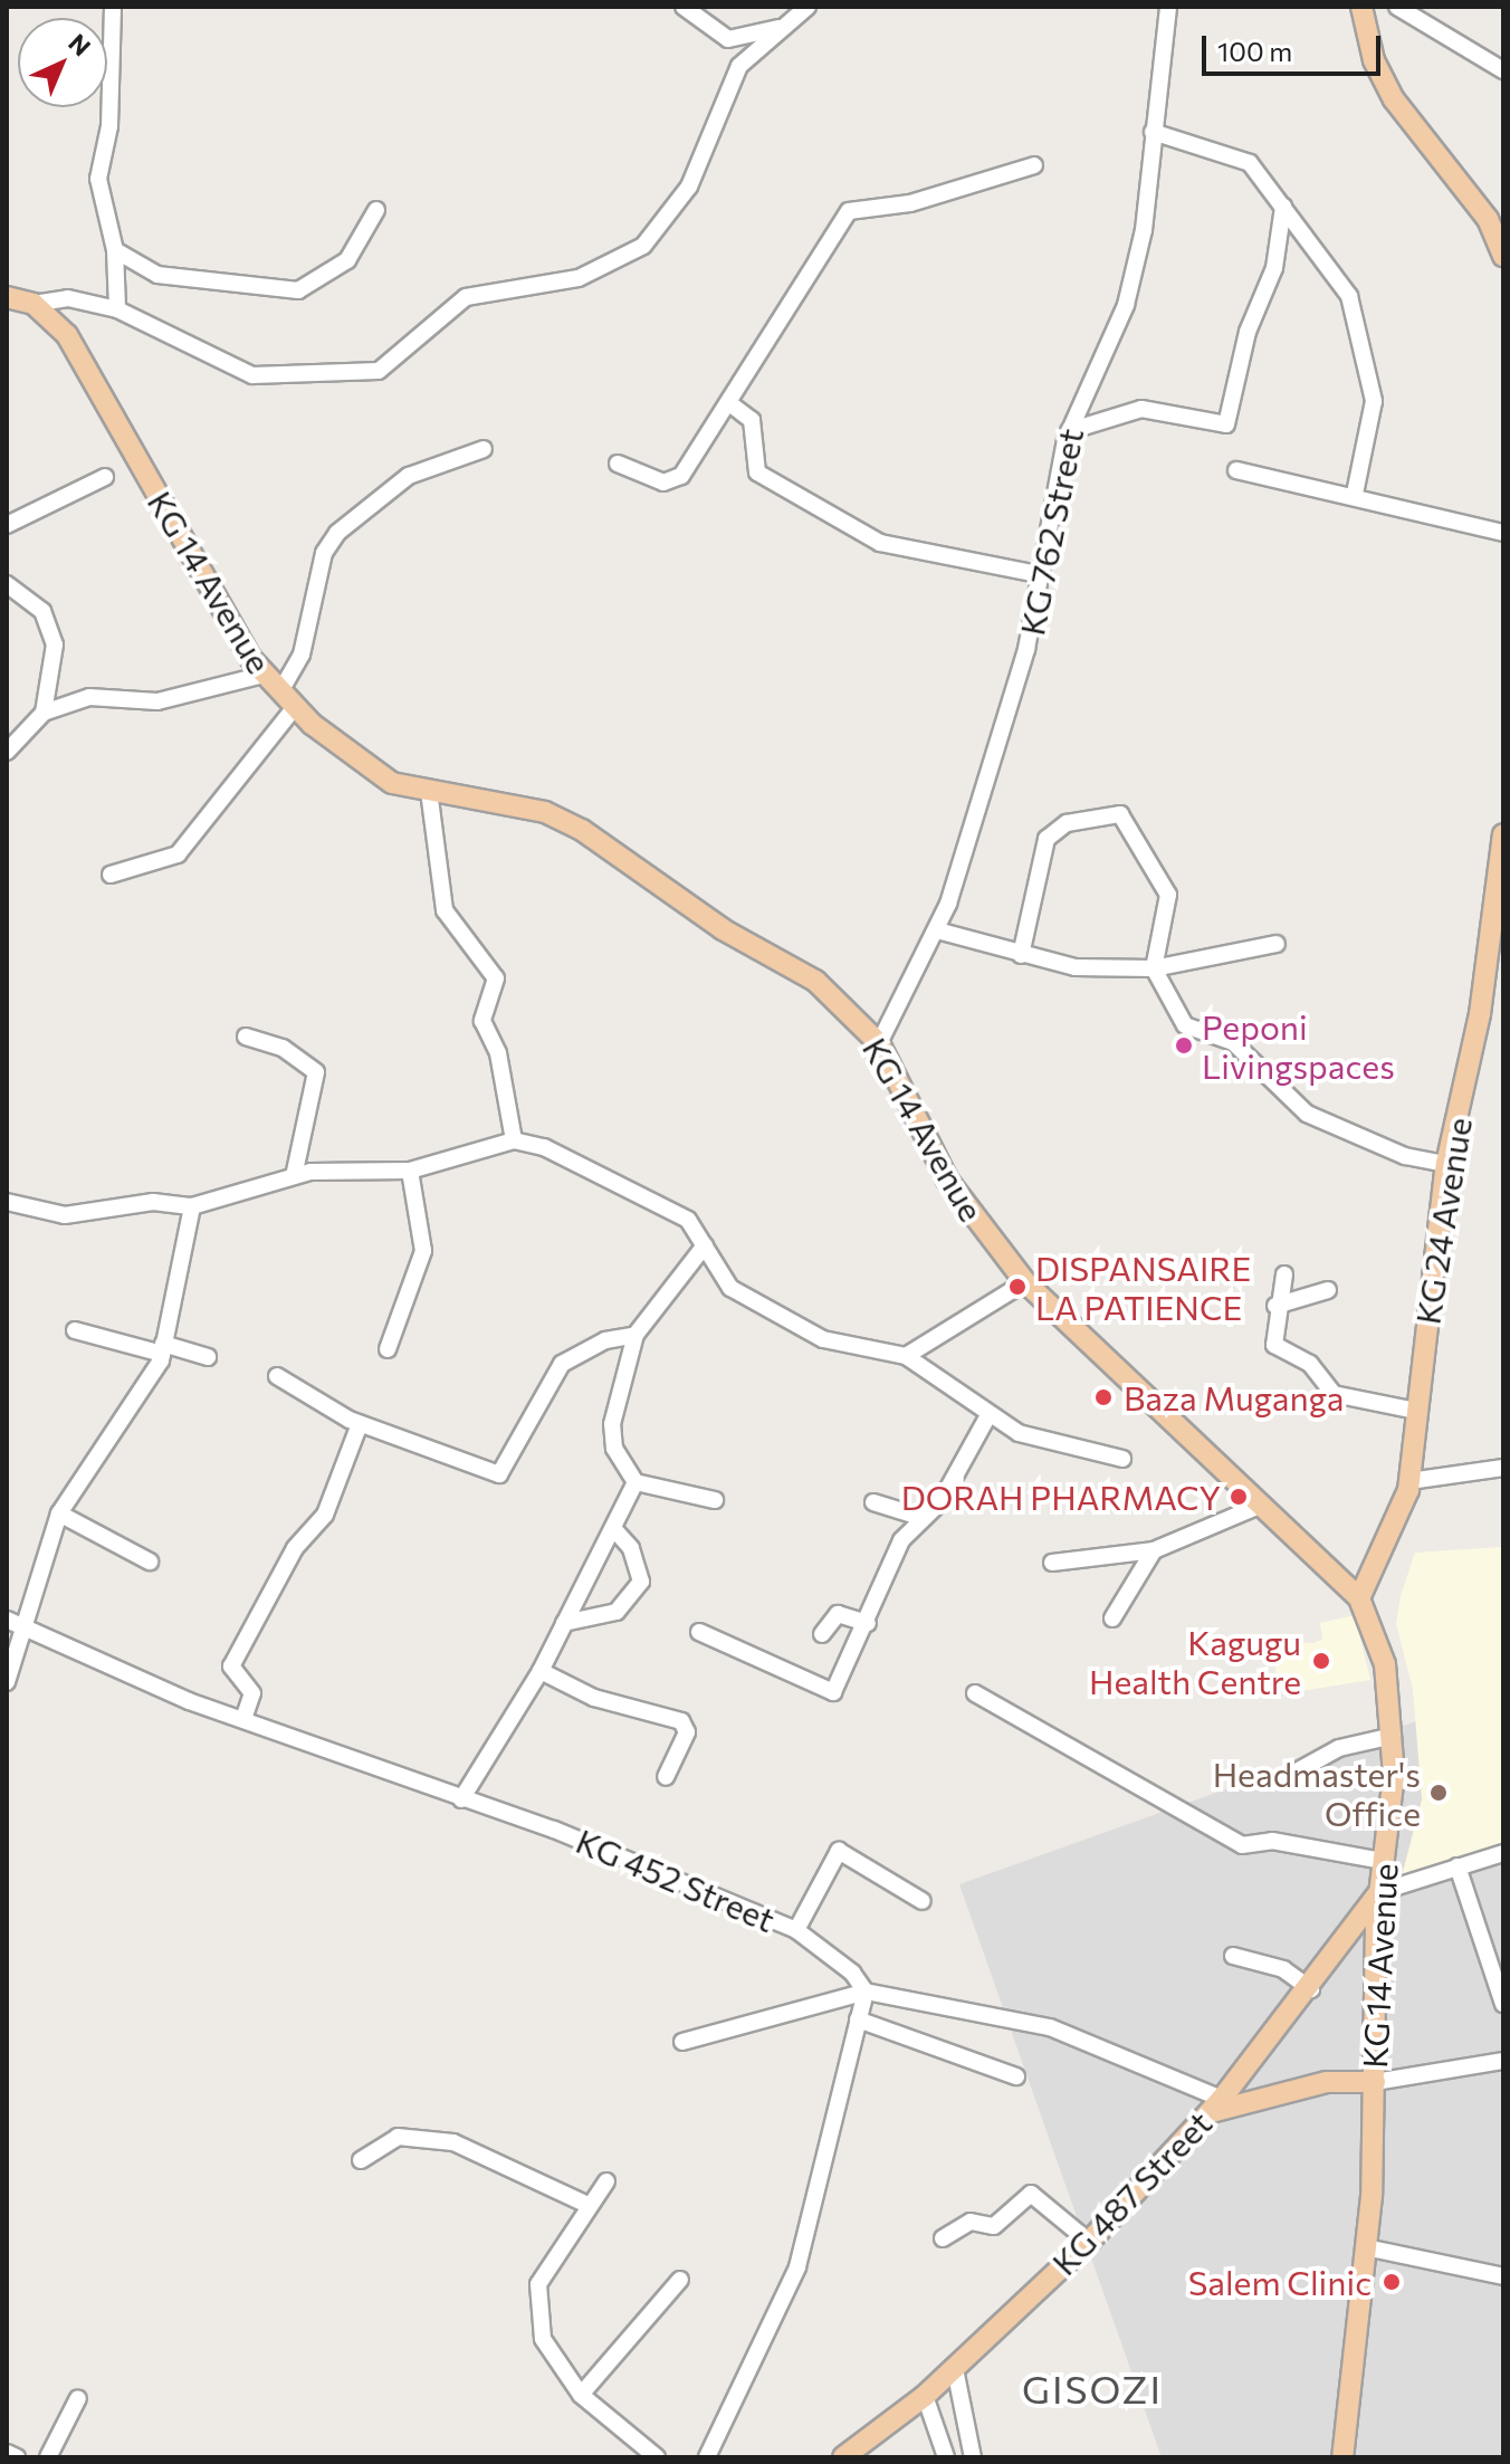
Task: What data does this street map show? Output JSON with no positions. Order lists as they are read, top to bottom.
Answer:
{
  "streets": {
    "main road": ["KG 14 Avenue", "KG 24 Avenue", "KG 487 Street"],
    "street": ["KG 762 Street", "KG 452 Street"]
  },
  "crossings": [
    ["KG 762 Street", "KG 14 Avenue"],
    ["KG 14 Avenue", "KG 24 Avenue"],
    ["KG 14 Avenue", "KG 487 Street"]
  ],
  "districts": ["GISOZI"],
  "places": [
    "Peponi Livingspaces",
    "DISPANSAIRE LA PATIENCE",
    "Baza Muganga",
    "DORAH PHARMACY",
    "Kagugu Health Centre",
    "Headmaster's Office",
    "Salem Clinic"
  ],
  "scale_bar": "100 m",
  "north": "top right"
}
